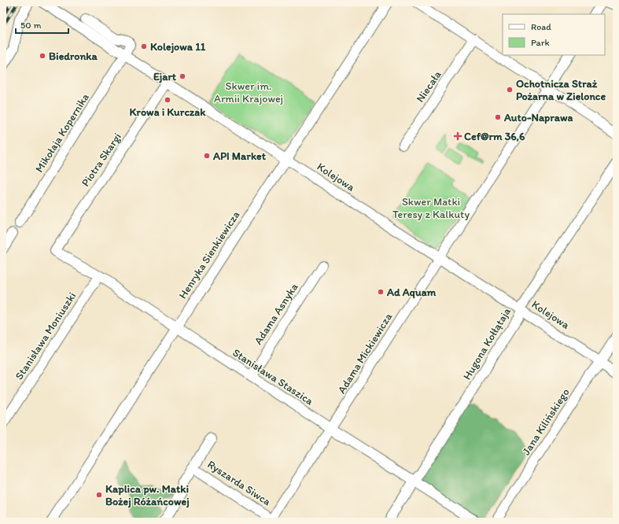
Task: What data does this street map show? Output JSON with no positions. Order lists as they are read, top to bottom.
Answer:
{
  "streets": {
    "street": [
      "Niecała",
      "Mikołaja Kopernika",
      "Piotra Skargi",
      "Kolejowa",
      "Henryka Sienkiewicza",
      "Adama Asnyka",
      "Stanisława Moniuszki",
      "Hugona Kołłątaja",
      "Adama Mickiewicza",
      "Stanisława Staszica",
      "Jana Kilińskiego",
      "Ryszarda Siwca"
    ]
  },
  "crossings": [
    ["Mikołaja Kopernika", "Kolejowa"],
    ["Piotra Skargi", "Kolejowa"],
    ["Piotra Skargi", "Stanisława Staszica"],
    ["Kolejowa", "Henryka Sienkiewicza"],
    ["Kolejowa", "Hugona Kołłątaja"],
    ["Kolejowa", "Adama Mickiewicza"],
    ["Kolejowa", "Jana Kilińskiego"],
    ["Henryka Sienkiewicza", "Stanisława Staszica"],
    ["Adama Asnyka", "Stanisława Staszica"],
    ["Stanisława Moniuszki", "Stanisława Staszica"],
    ["Hugona Kołłątaja", "Stanisława Staszica"],
    ["Adama Mickiewicza", "Stanisława Staszica"],
    ["Adama Mickiewicza", "Ryszarda Siwca"]
  ],
  "parks": ["Skwer im. Armii Krajowej", "Skwer Matki Teresy z Kalkuty"],
  "places": {
    "other": [
      "Kolejowa 11",
      "Biedronka",
      "Ejart",
      "Ochotnicza Straż Pożarna w Zielonce",
      "Krowa i Kurczak",
      "Auto-Naprawa",
      "API Market",
      "Ad Aquam",
      "Kaplica pw. Matki Bożej Różańcowej"
    ],
    "health": ["Cef@rm 36,6"]
  },
  "legend": ["Road", "Park"],
  "scale_bar": "50 m"
}
